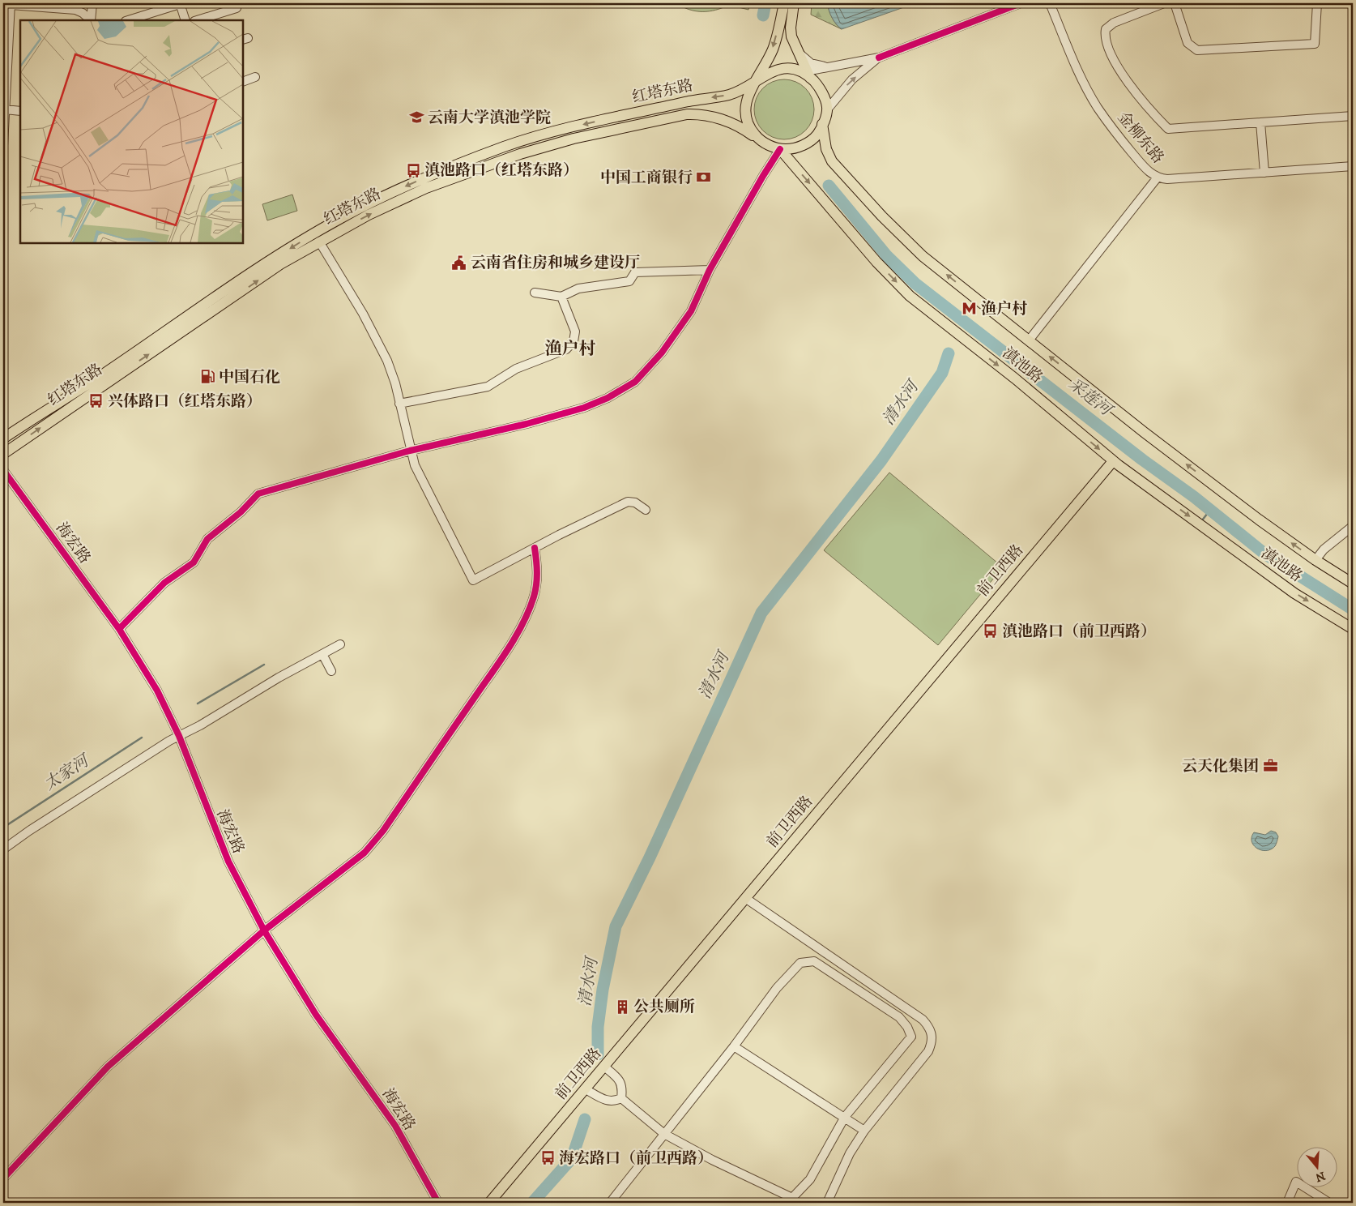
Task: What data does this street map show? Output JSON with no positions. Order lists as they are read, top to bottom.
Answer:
{
  "streets": {
    "main road": ["红塔东路", "滇池路", "前卫西路"],
    "street": ["金柳东路", "海宏路"]
  },
  "crossings": [
    ["红塔东路", "滇池路"],
    ["滇池路", "前卫西路"]
  ],
  "districts": ["渔户村"],
  "water": ["采莲河", "清水河", "太家河"],
  "places": {
    "school or university": ["云南大学滇池学院"],
    "bus stop": [
      "滇池路口（红塔东路）",
      "兴体路口（红塔东路）",
      "滇池路口（前卫西路）",
      "海宏路口（前卫西路）"
    ],
    "bank": ["中国工商银行"],
    "public building": ["云南省住房和城乡建设厅"],
    "metro station": ["渔户村"],
    "fuel station": ["中国石化"],
    "office": ["云天化集团"],
    "building": ["公共厕所"]
  },
  "north": "bottom"
}
